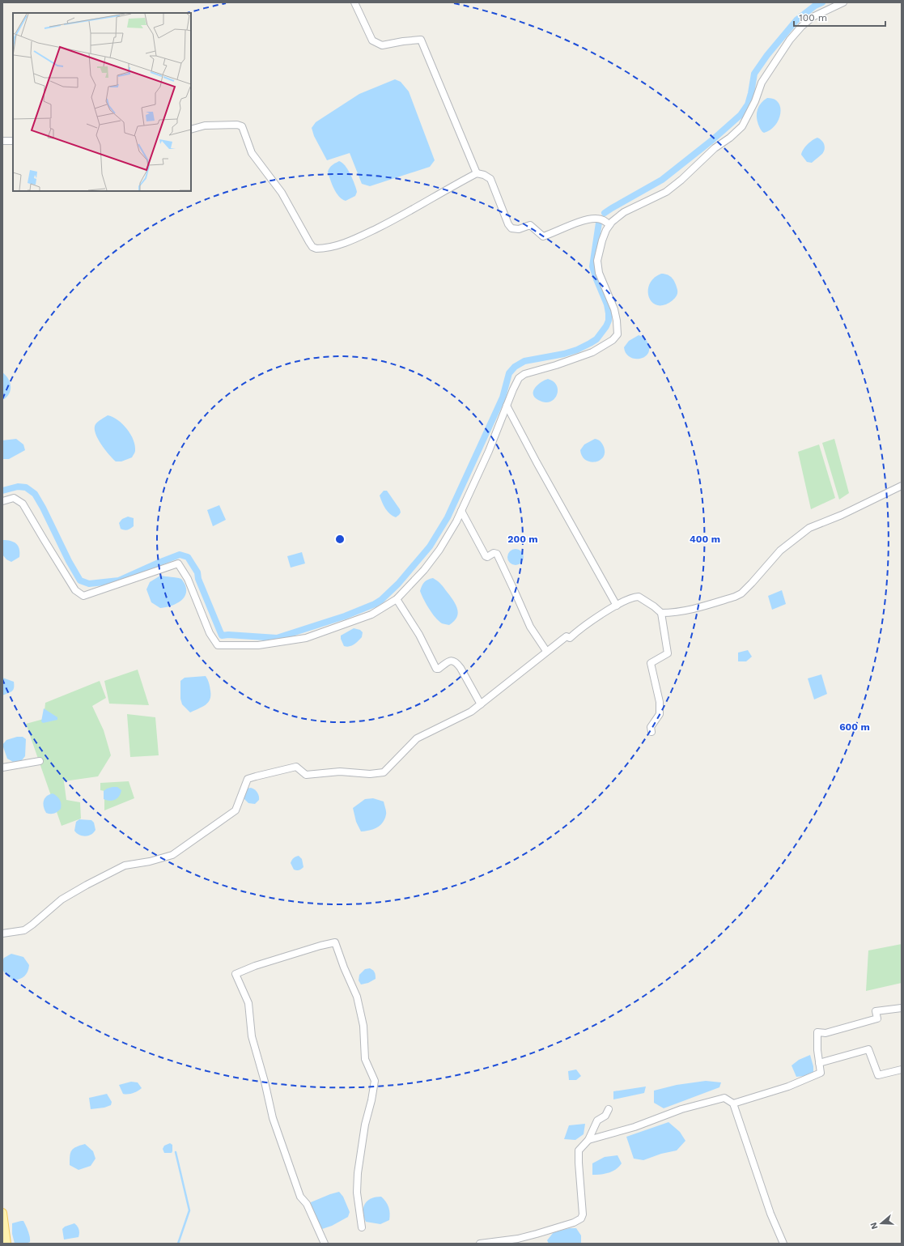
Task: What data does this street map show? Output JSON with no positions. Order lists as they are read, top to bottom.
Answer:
{
  "scale_bar": "100 m",
  "north": "left",
  "rings": ["200 m", "400 m", "600 m"]
}
